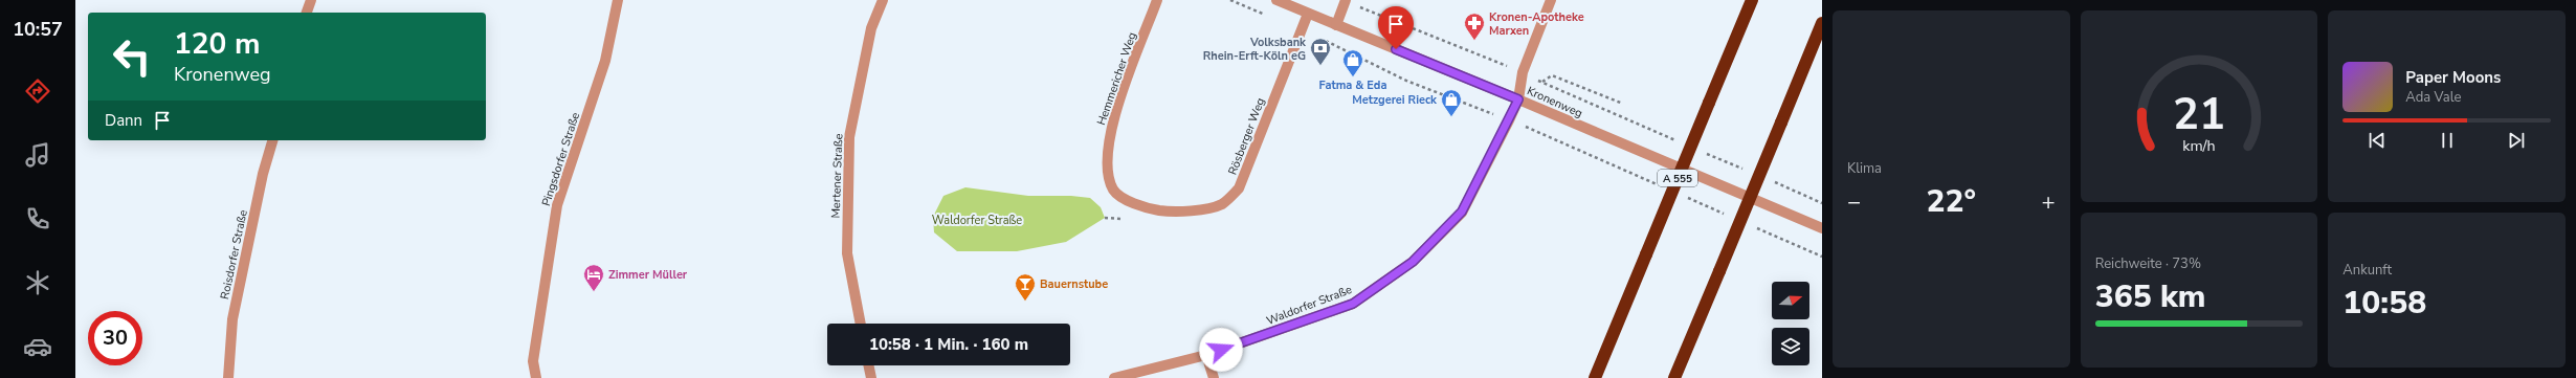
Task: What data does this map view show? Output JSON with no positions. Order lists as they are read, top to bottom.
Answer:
{
  "streets": {
    "highway": ["A 555"],
    "street": [
      "Hemmericher Weg",
      "Kronenweg",
      "Rösberger Weg",
      "Pingsdorfer Straße",
      "Mertener Straße",
      "Roisdorfer Straße",
      "Waldorfer Straße"
    ]
  },
  "crossings": [
    ["Hemmericher Weg", "Rösberger Weg"],
    ["Kronenweg", "Rösberger Weg"],
    ["Kronenweg", "Waldorfer Straße"]
  ],
  "parks": ["Waldorfer Straße"],
  "places": {
    "pharmacy": ["Kronen-Apotheke Marxen"],
    "bank": ["Volksbank Rhein-Erft-Köln eG"],
    "shop": ["Fatma & Eda", "Metzgerei Rieck"],
    "hotel": ["Zimmer Müller"],
    "bar": ["Bauernstube"]
  },
  "north": "right",
  "page": {
    "tabs": "10:57",
    "tile": [
      "Klima",
      ["Reichweite · 73%", "365 km"],
      ["Ankunft", "10:58"]
    ],
    "turn": ["120 m", "Kronenweg"],
    "song": ["Paper Moons", "Ada Vale"],
    "then": "Dann",
    "heat": ["−", "22°", "+"],
    "limit": "30",
    "trip": "10:58 · 1 Min. · 160 m",
    "gauge": ["21", "km/h"]
  }
}
